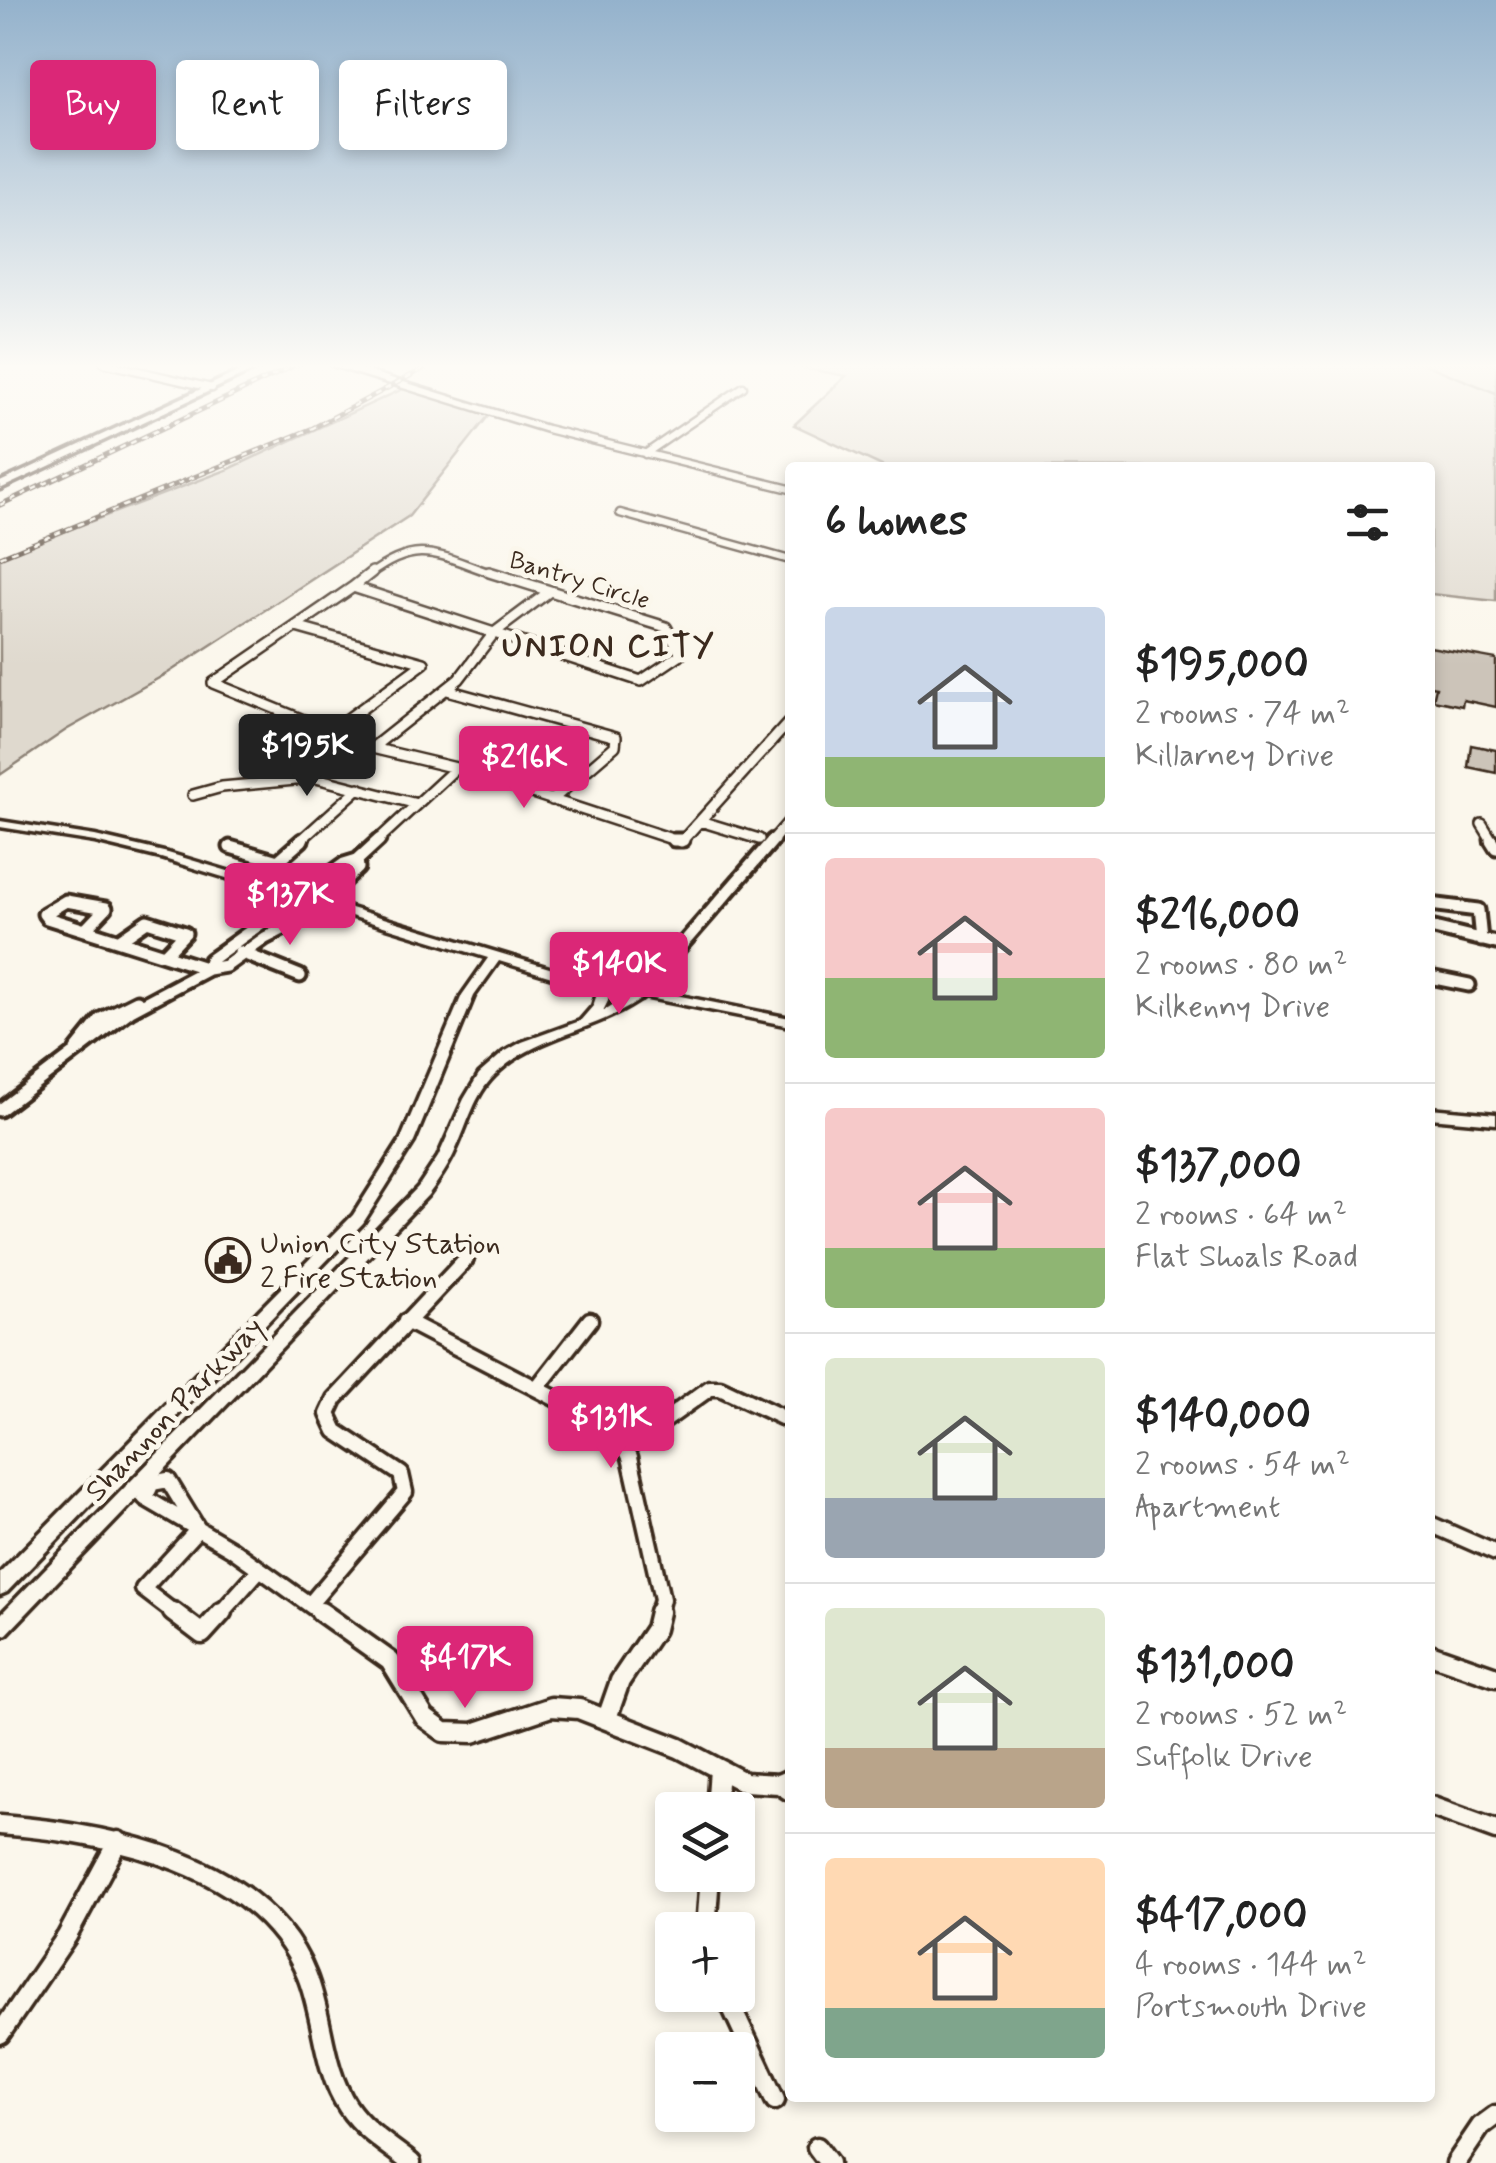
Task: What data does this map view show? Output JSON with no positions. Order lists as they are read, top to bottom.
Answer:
{
  "streets": {
    "street": ["Bantry Circle", "Shannon Parkway"]
  },
  "districts": ["UNION CITY"],
  "places": {
    "public building": ["Union City Station 2 Fire Station"]
  },
  "page": {
    "chip": ["Buy", "Rent", "Filters"],
    "heading": "6 homes",
    "list": [
      {
        "name": "$195,000",
        "note": "2 rooms · 74 m² · Killarney Drive"
      },
      {
        "name": "$216,000",
        "note": "2 rooms · 80 m² · Kilkenny Drive"
      },
      {
        "name": "$137,000",
        "note": "2 rooms · 64 m² · Flat Shoals Road"
      },
      {
        "name": "$140,000",
        "note": "2 rooms · 54 m² · Apartment"
      },
      {
        "name": "$131,000",
        "note": "2 rooms · 52 m² · Suffolk Drive"
      },
      {
        "name": "$417,000",
        "note": "4 rooms · 144 m² · Portsmouth Drive"
      }
    ],
    "price": [
      "$195K",
      "$216K",
      "$137K",
      "$140K",
      "$131K",
      "$417K"
    ],
    "map_buttons": ["+", "−"]
  }
}
